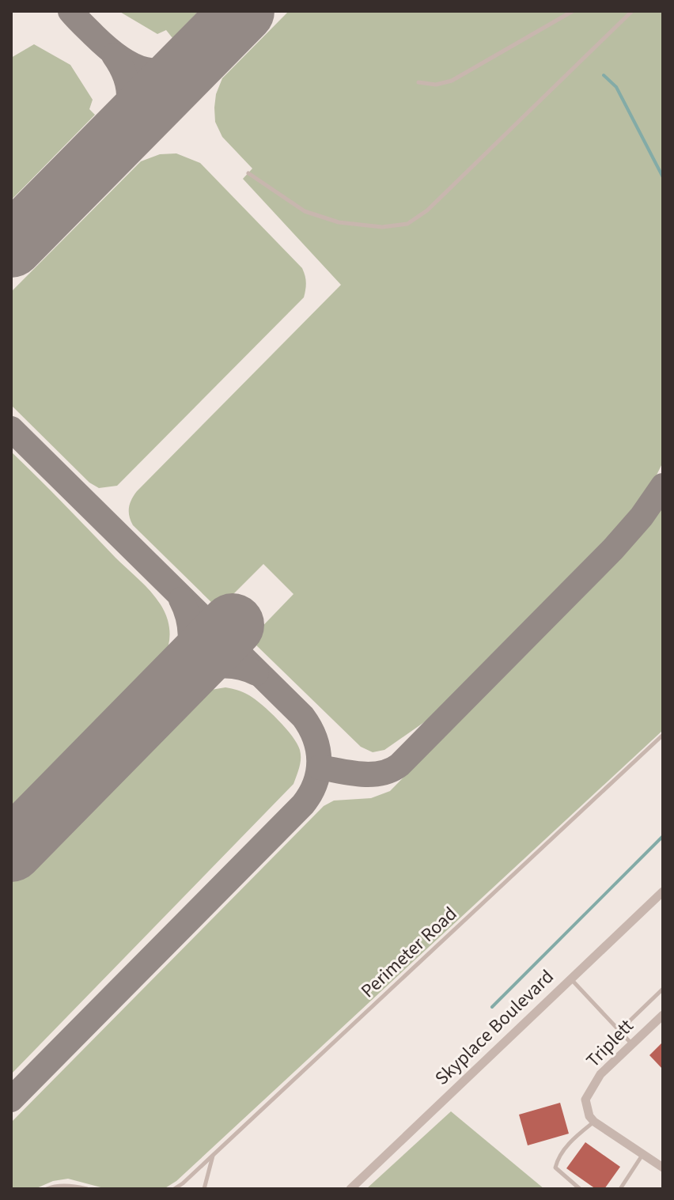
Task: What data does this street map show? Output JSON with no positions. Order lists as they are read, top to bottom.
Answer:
{
  "streets": {
    "street": ["Skyplace Boulevard", "Triplett"],
    "lane": ["Perimeter Road"]
  }
}
